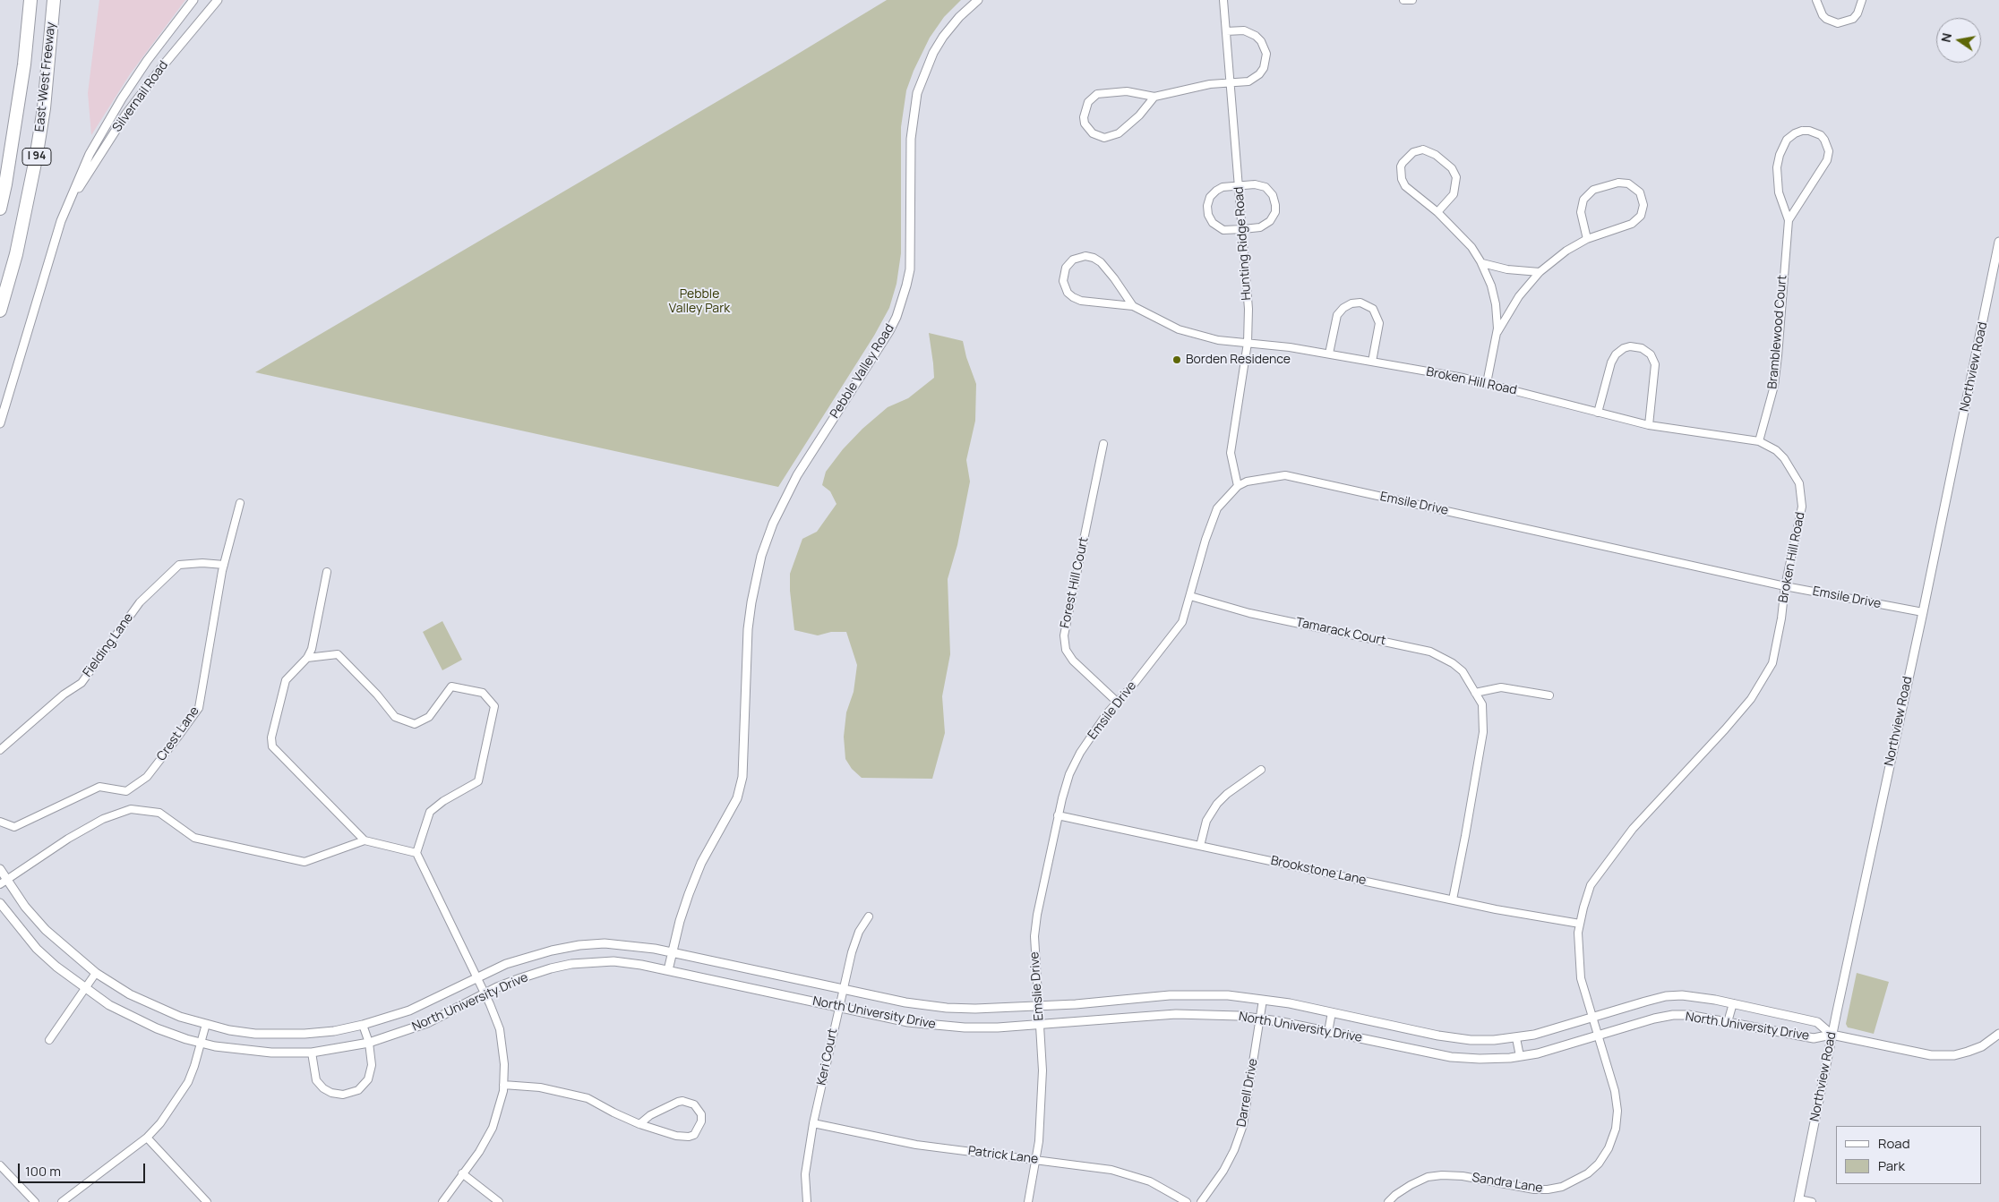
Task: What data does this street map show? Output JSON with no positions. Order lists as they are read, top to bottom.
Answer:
{
  "streets": {
    "highway": ["East-West Freeway", "I 94"],
    "street": [
      "Silvernail Road",
      "Hunting Ridge Road",
      "Bramblewood Court",
      "Northview Road",
      "Pebble Valley Road",
      "Broken Hill Road",
      "Emsile Drive",
      "Forest Hill Court",
      "Tamarack Court",
      "Fielding Lane",
      "Crest Lane",
      "Brookstone Lane",
      "Emslie Drive",
      "North University Drive",
      "Keri Court",
      "Darrell Drive",
      "Patrick Lane",
      "Sandra Lane"
    ]
  },
  "crossings": [
    ["Hunting Ridge Road", "Broken Hill Road"],
    ["Hunting Ridge Road", "Emsile Drive"],
    ["Bramblewood Court", "Broken Hill Road"],
    ["Northview Road", "Emsile Drive"],
    ["Northview Road", "North University Drive"],
    ["Pebble Valley Road", "North University Drive"],
    ["Broken Hill Road", "Emsile Drive"],
    ["Broken Hill Road", "Brookstone Lane"],
    ["Broken Hill Road", "North University Drive"],
    ["Broken Hill Road", "Sandra Lane"],
    ["Emsile Drive", "Forest Hill Court"],
    ["Emsile Drive", "Tamarack Court"],
    ["Emsile Drive", "Emslie Drive"],
    ["Tamarack Court", "Brookstone Lane"],
    ["Fielding Lane", "Crest Lane"],
    ["Brookstone Lane", "Emslie Drive"],
    ["Emslie Drive", "North University Drive"],
    ["Emslie Drive", "Patrick Lane"],
    ["North University Drive", "Keri Court"],
    ["North University Drive", "Darrell Drive"],
    ["North University Drive", "Sandra Lane"],
    ["Keri Court", "Patrick Lane"]
  ],
  "parks": ["Pebble Valley Park"],
  "places": ["Borden Residence"],
  "legend": ["Road", "Park"],
  "scale_bar": "100 m",
  "north": "left"
}
